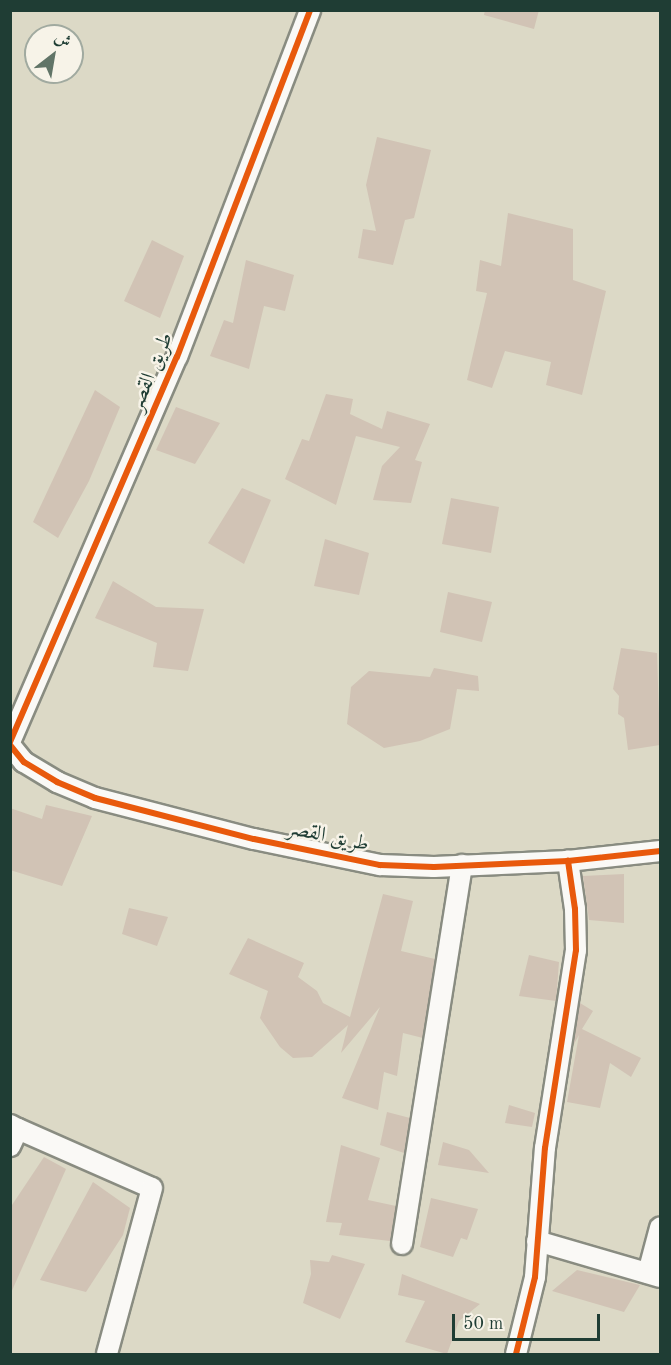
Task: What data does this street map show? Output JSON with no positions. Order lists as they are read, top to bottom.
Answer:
{
  "streets": {
    "street": ["طريق القصر"]
  },
  "scale_bar": "50 m",
  "north": "top right"
}
